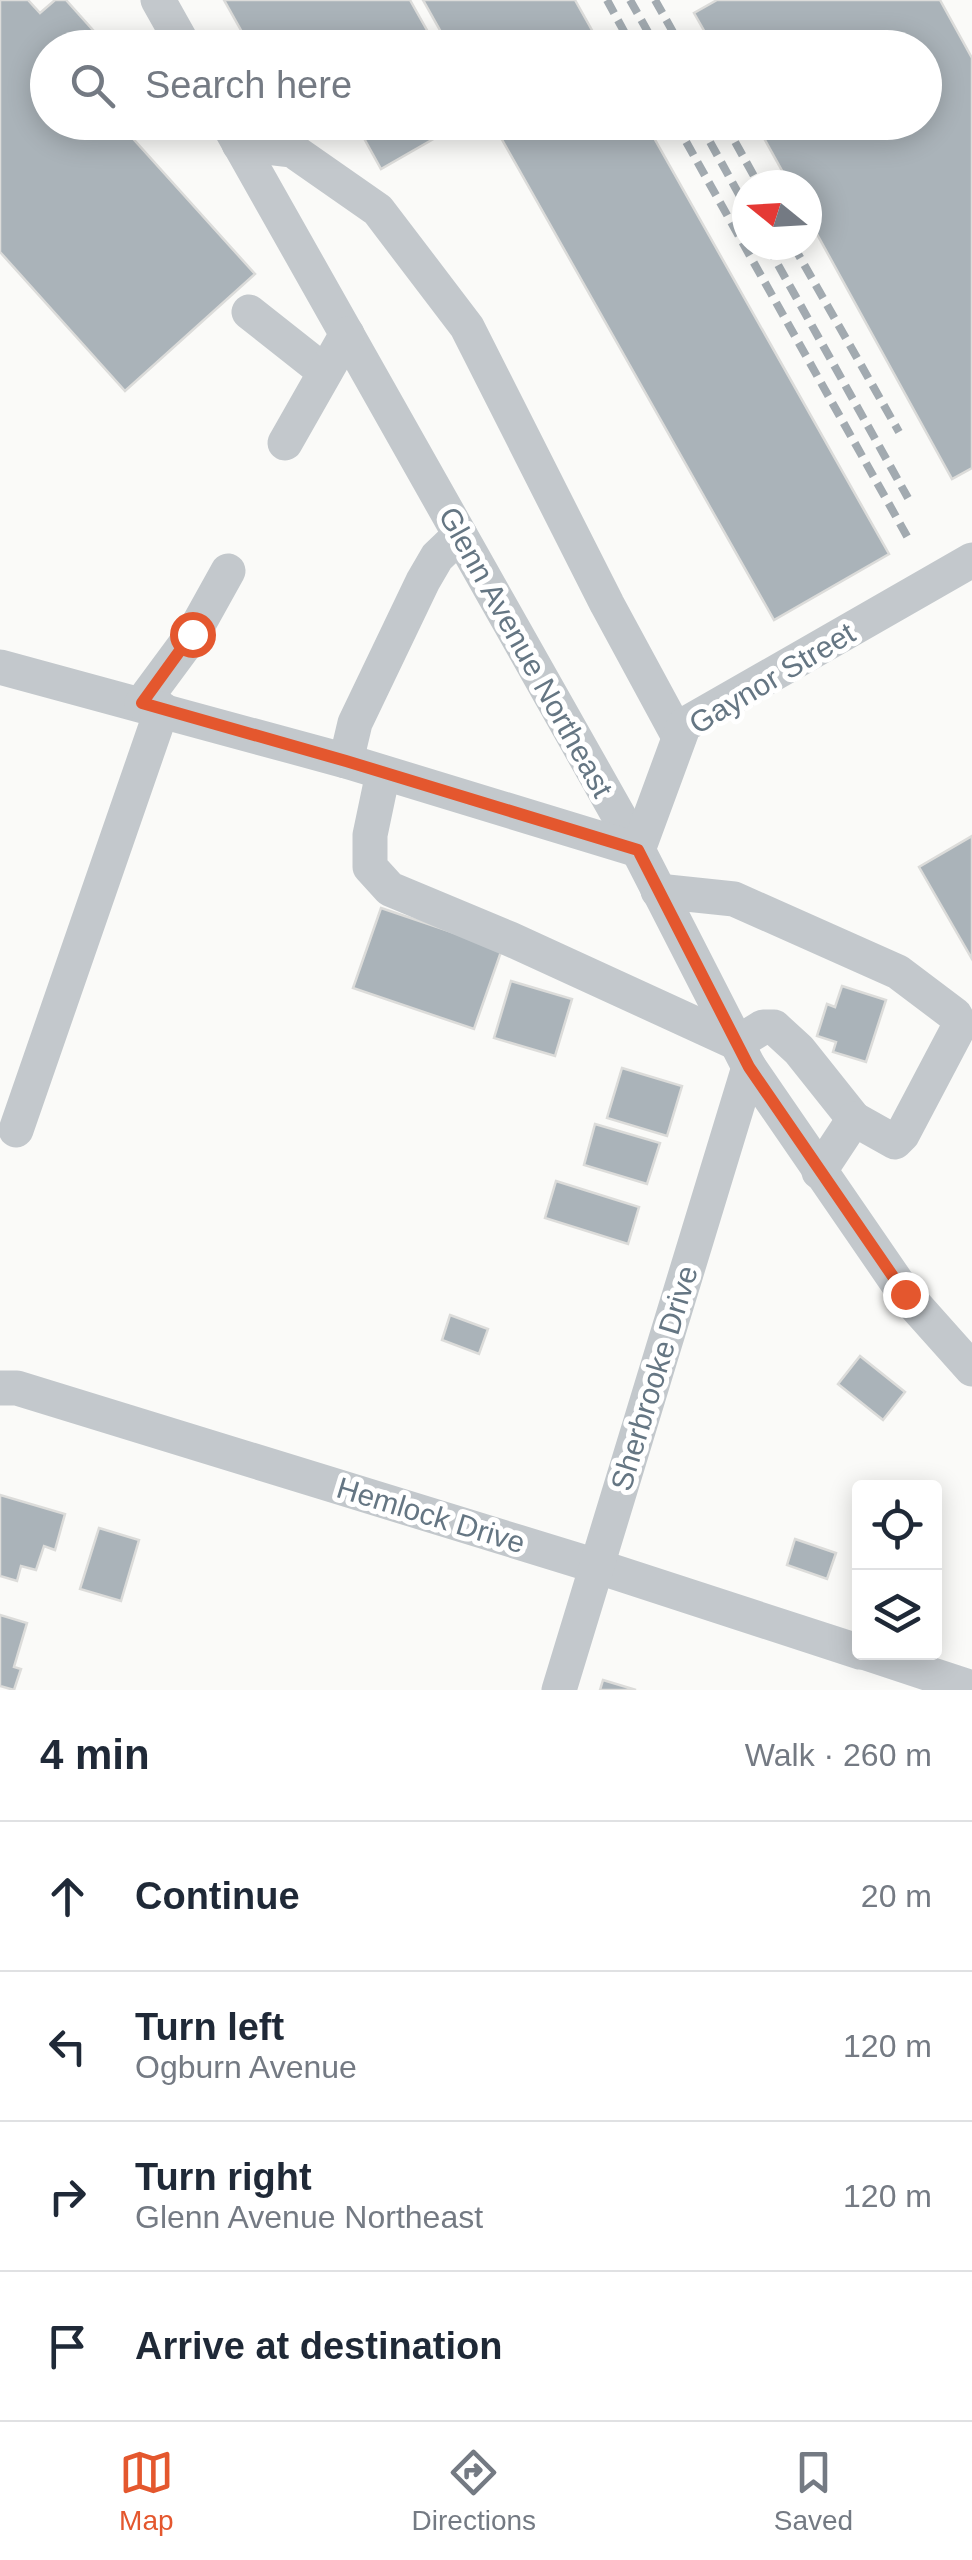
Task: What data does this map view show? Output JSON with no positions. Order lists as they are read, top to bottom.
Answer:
{
  "streets": {
    "street": [
      "Glenn Avenue Northeast",
      "Gaynor Street",
      "Sherbrooke Drive",
      "Hemlock Drive"
    ]
  },
  "crossings": [
    ["Glenn Avenue Northeast", "Gaynor Street"],
    ["Glenn Avenue Northeast", "Sherbrooke Drive"],
    ["Sherbrooke Drive", "Hemlock Drive"]
  ],
  "north": "left",
  "page": {
    "search": "Search here",
    "heading": ["4 min", "Walk · 260 m"],
    "list": [
      ["Continue", "20 m"],
      ["Turn left", "Ogburn Avenue", "120 m"],
      ["Turn right", "Glenn Avenue Northeast", "120 m"],
      "Arrive at destination"
    ],
    "nav": ["Map", "Directions", "Saved"]
  }
}
